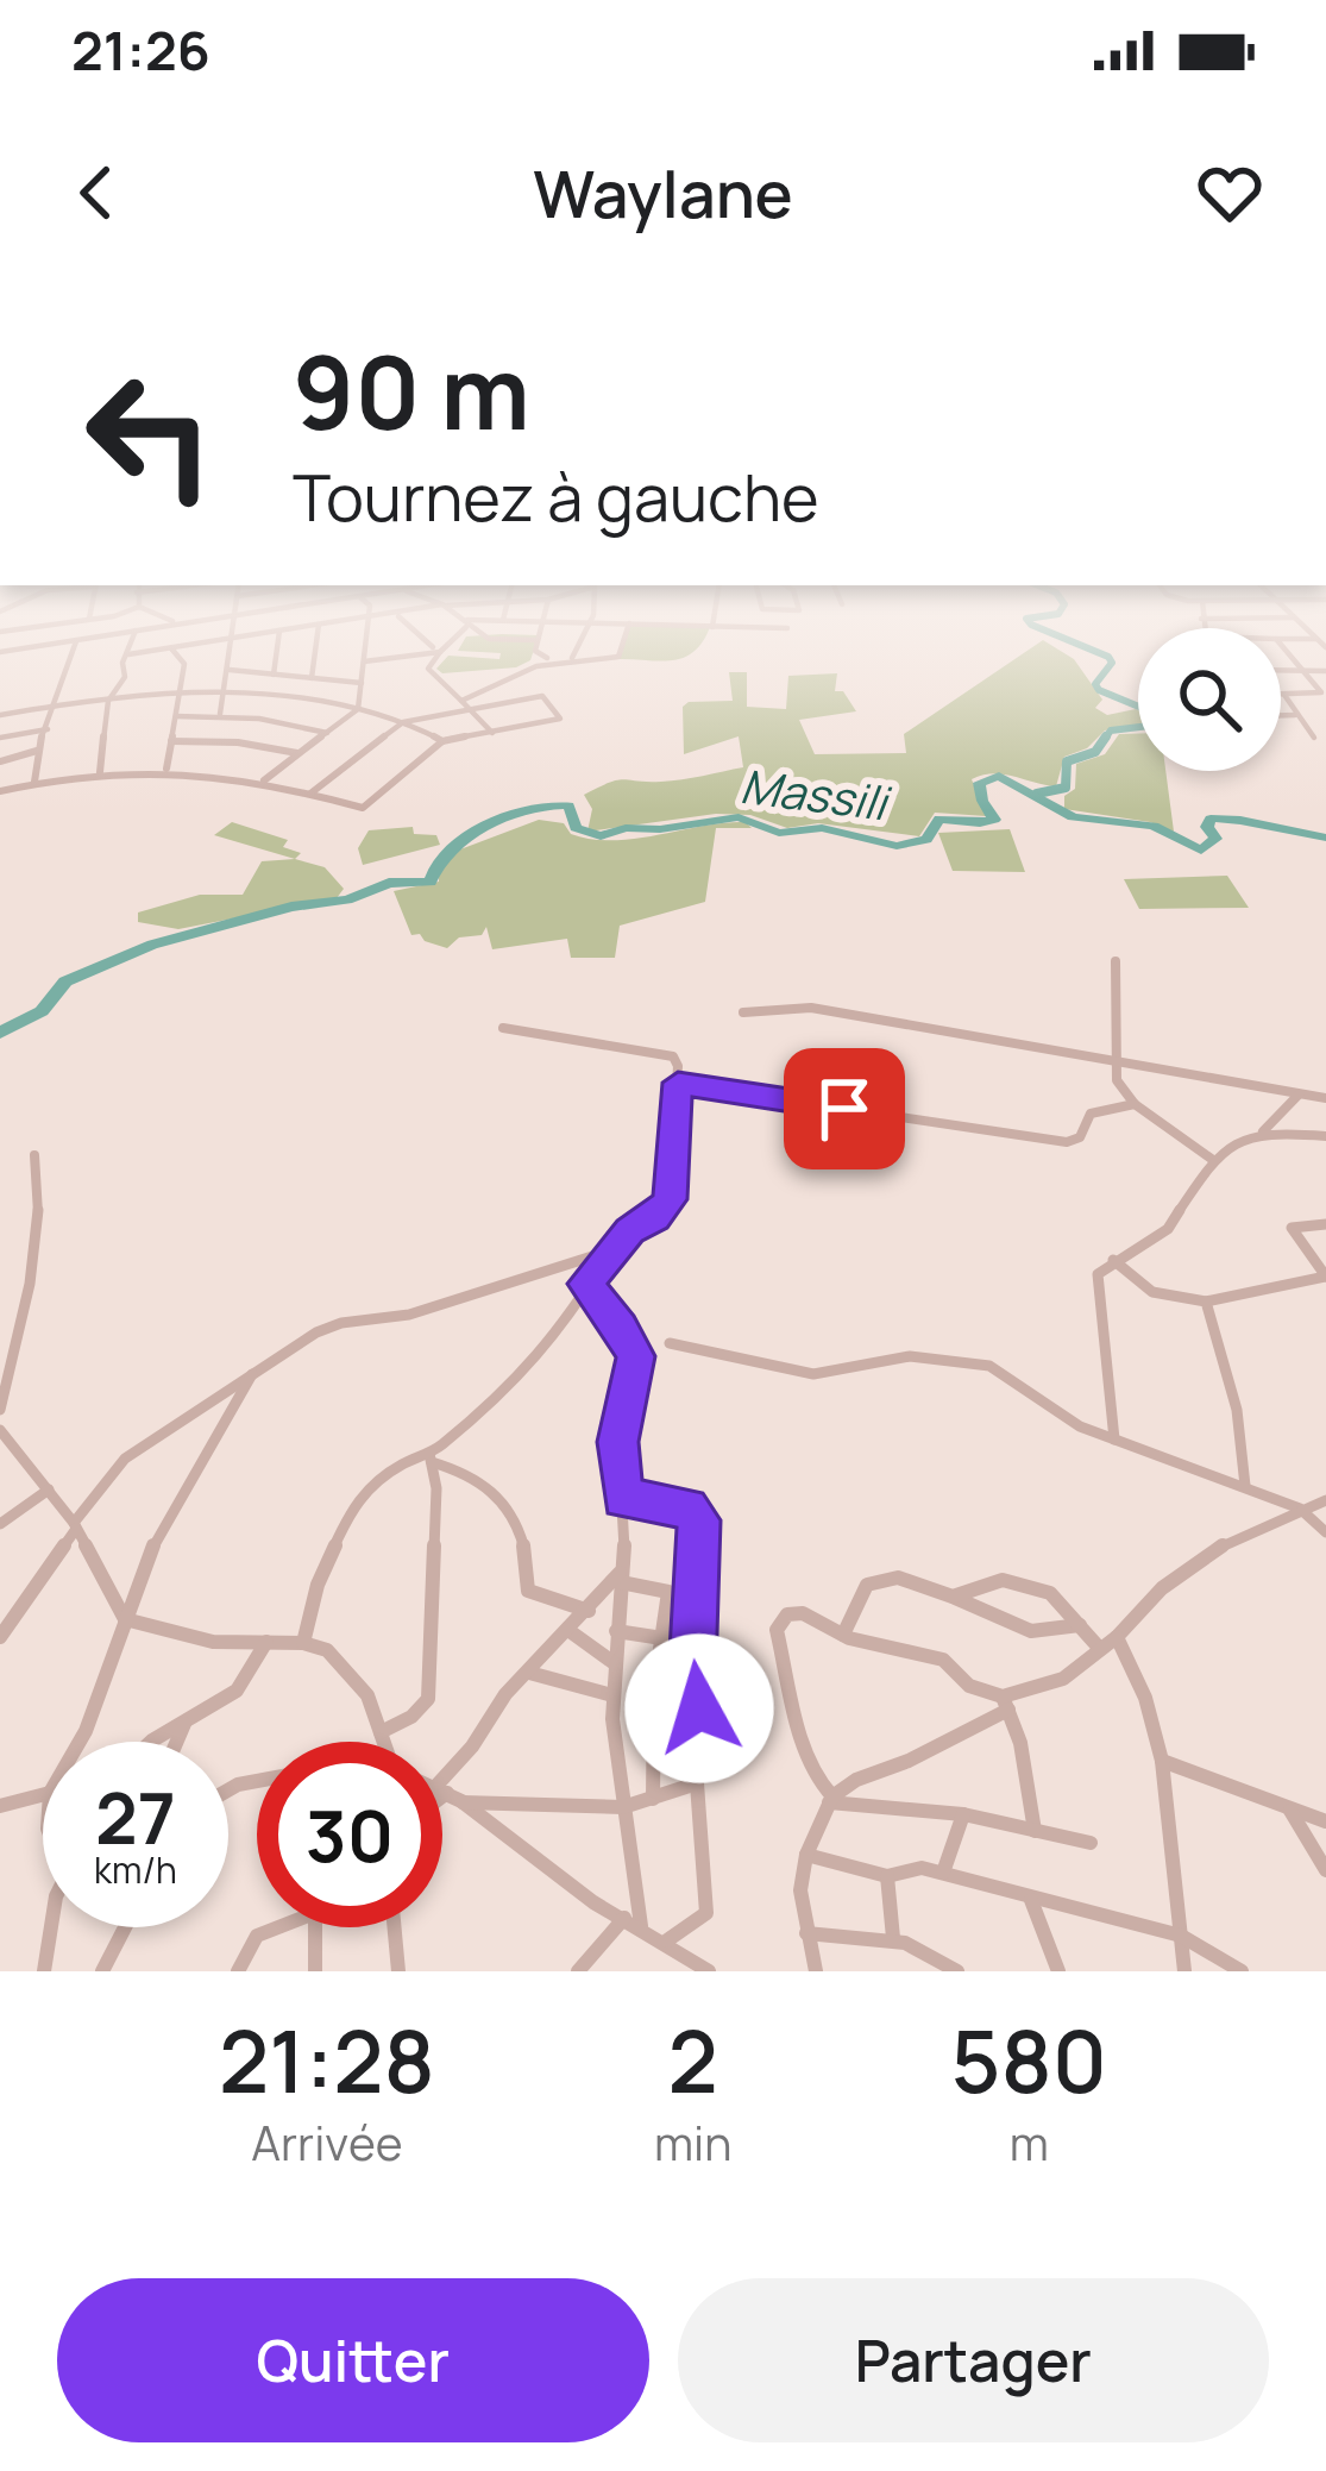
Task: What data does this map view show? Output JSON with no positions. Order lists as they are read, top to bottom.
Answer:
{
  "water": ["Massili"],
  "page": {
    "status": "21:26",
    "header": "Waylane",
    "turn": ["90 m", "Tournez à gauche"],
    "speed": "27 km/h",
    "limit": "30",
    "eta": [
      "21:28",
      "Arrivée",
      "2",
      "min",
      "580",
      "m"
    ],
    "buttons": ["Quitter", "Partager"]
  }
}
